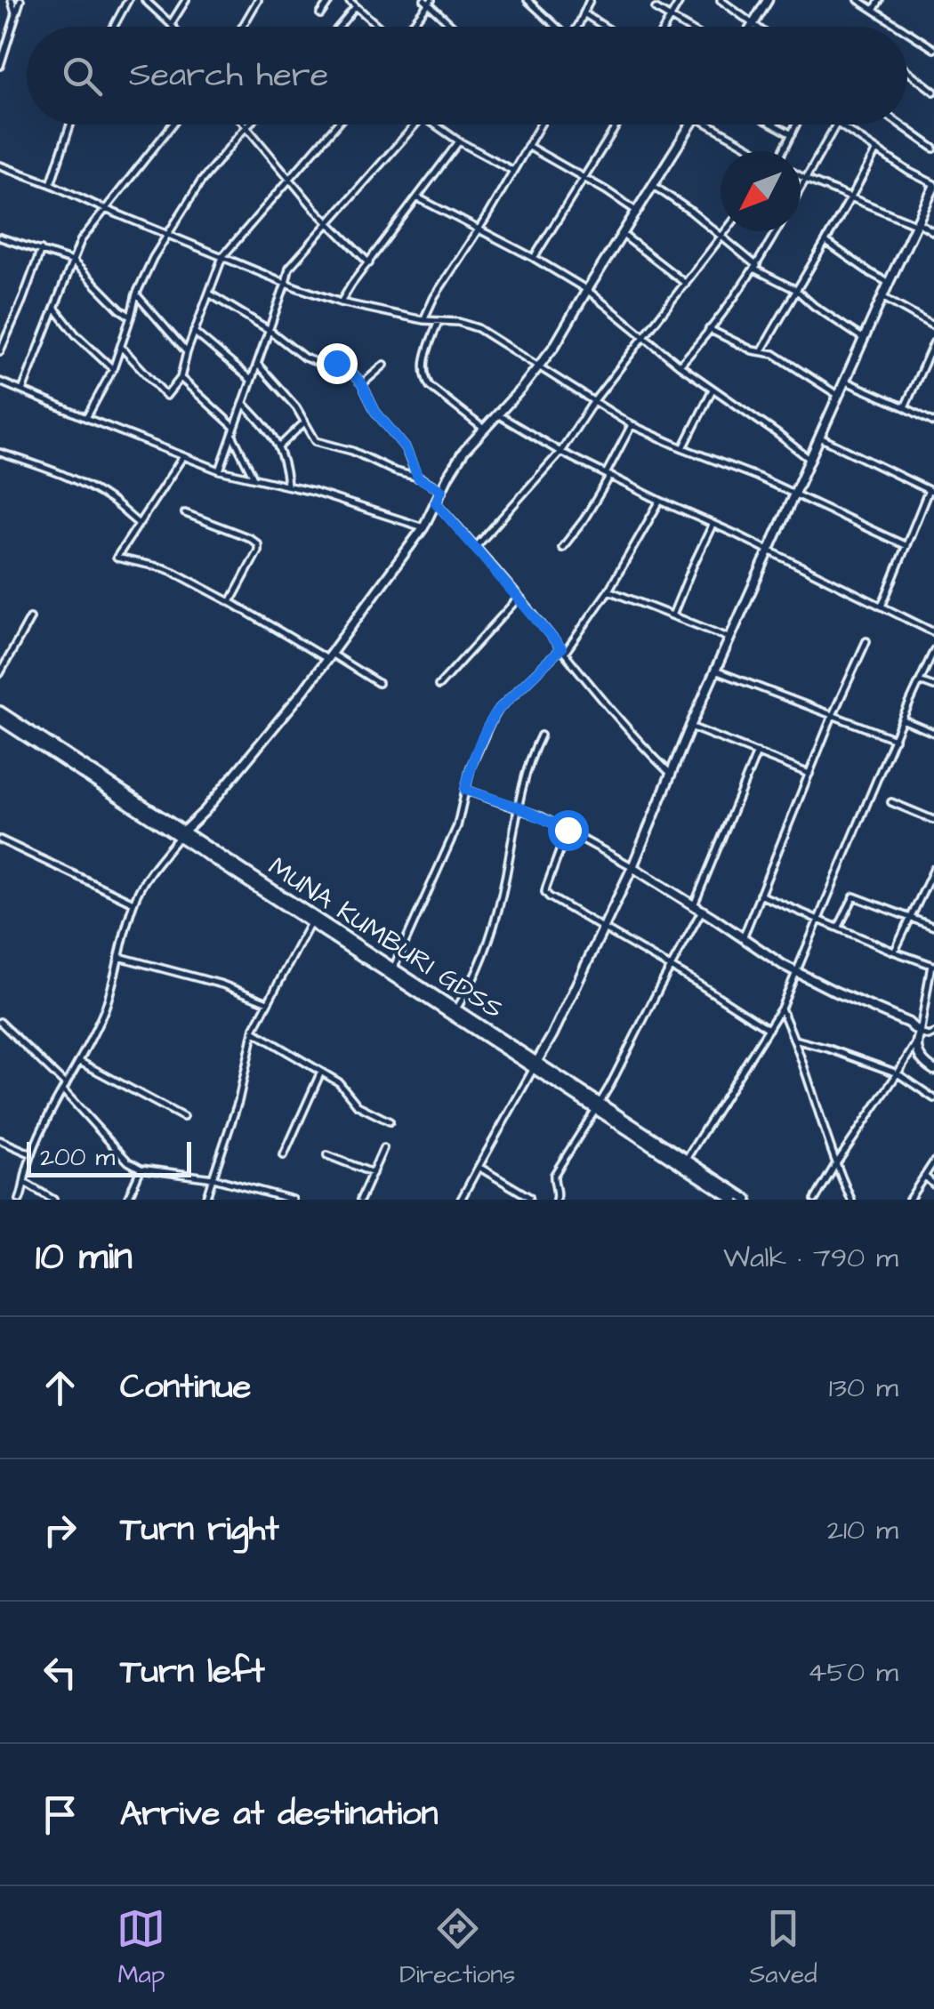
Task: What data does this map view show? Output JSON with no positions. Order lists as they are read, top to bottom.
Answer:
{
  "streets": {
    "highway": ["MUNA KUMBURI GDSS"]
  },
  "scale_bar": "200 m",
  "north": "bottom left",
  "page": {
    "search": "Search here",
    "scale": "200 m",
    "heading": ["10 min", "Walk · 790 m"],
    "list": [
      ["Continue", "130 m"],
      ["Turn right", "210 m"],
      ["Turn left", "450 m"],
      "Arrive at destination"
    ],
    "nav": ["Map", "Directions", "Saved"]
  }
}
